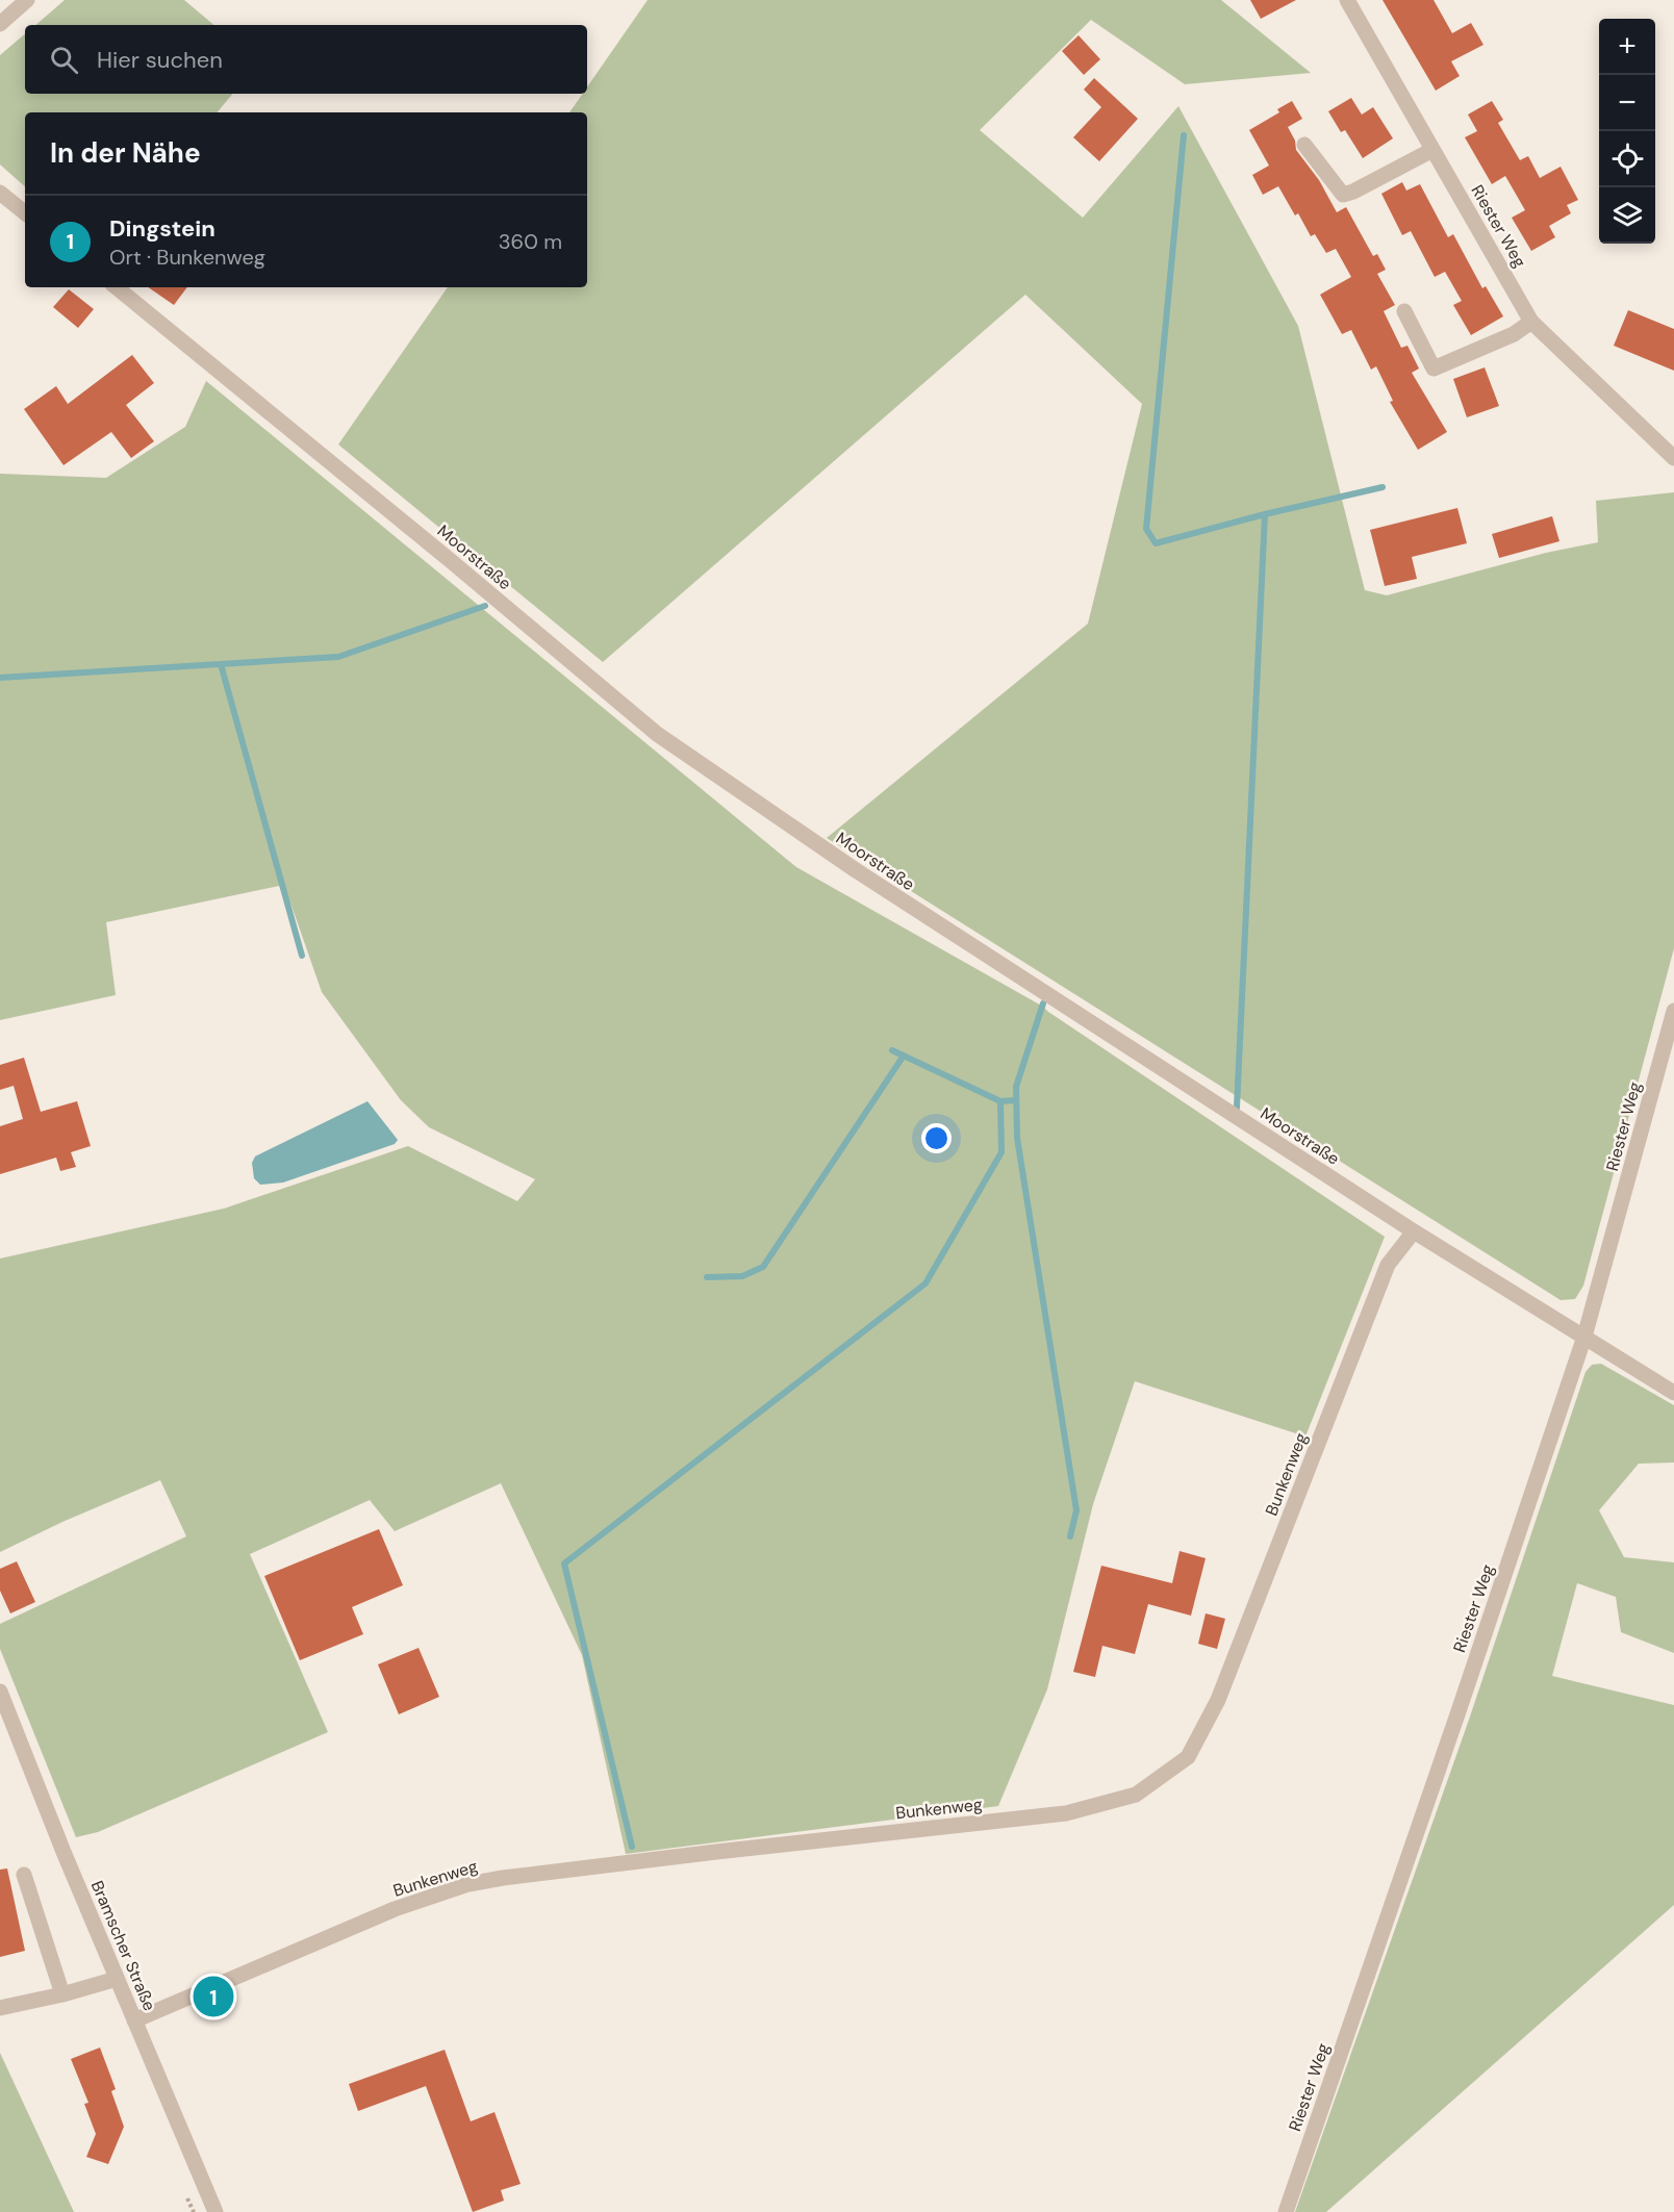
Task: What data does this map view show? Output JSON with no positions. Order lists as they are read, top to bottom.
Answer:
{
  "streets": {
    "street": [
      "Riester Weg",
      "Moorstraße",
      "Bunkenweg",
      "Bramscher Straße"
    ]
  },
  "crossings": [
    ["Riester Weg", "Moorstraße"],
    ["Moorstraße", "Bunkenweg"],
    ["Bunkenweg", "Bramscher Straße"]
  ],
  "page": {
    "map_buttons": ["+", "−"],
    "search": "Hier suchen",
    "heading": "In der Nähe",
    "list": [
      {
        "mark": "1",
        "name": "Dingstein",
        "note": "Ort · Bunkenweg",
        "value": "360 m"
      }
    ],
    "pins": "1"
  }
}
